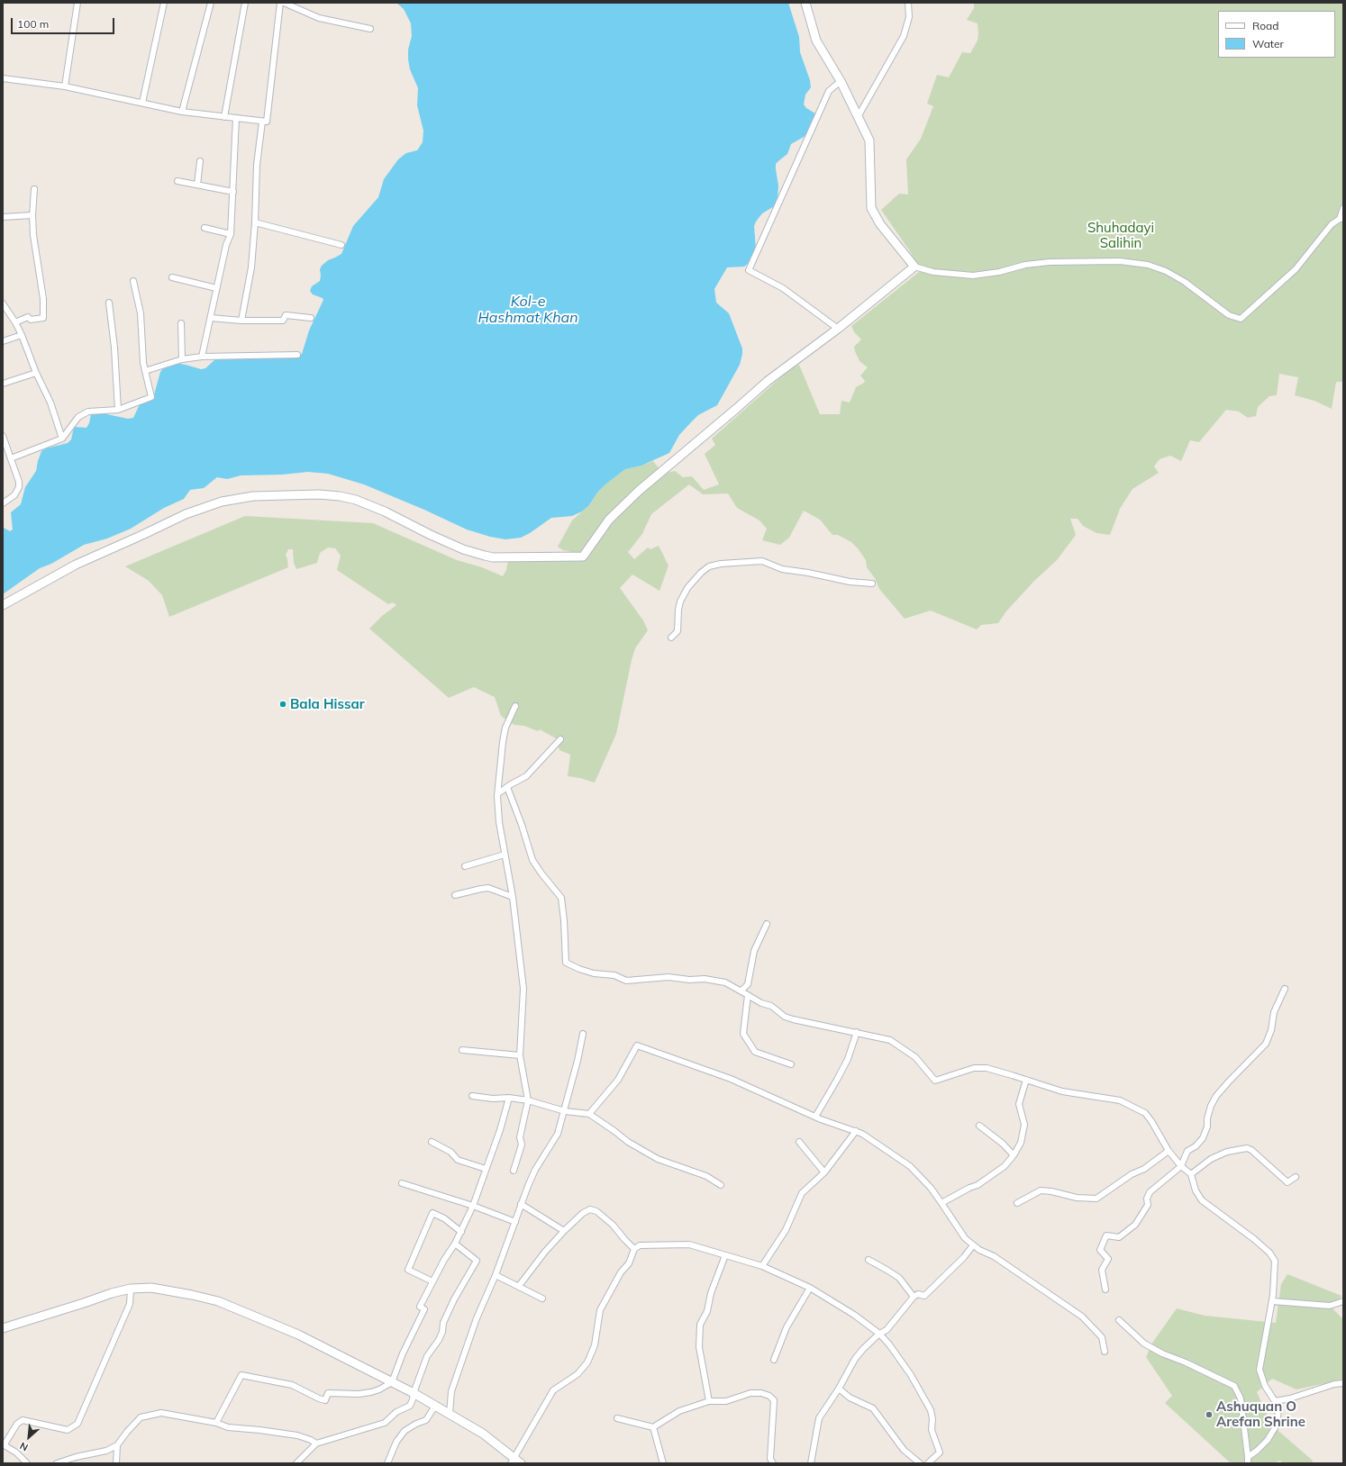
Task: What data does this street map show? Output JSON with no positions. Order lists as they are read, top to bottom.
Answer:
{
  "water": ["Kol-e Hashmat Khan"],
  "parks": ["Shuhadayi Salihin"],
  "places": ["Bala Hissar", "Ashuquan O Arefan Shrine"],
  "legend": ["Road", "Water"],
  "scale_bar": "100 m",
  "north": "bottom left"
}
